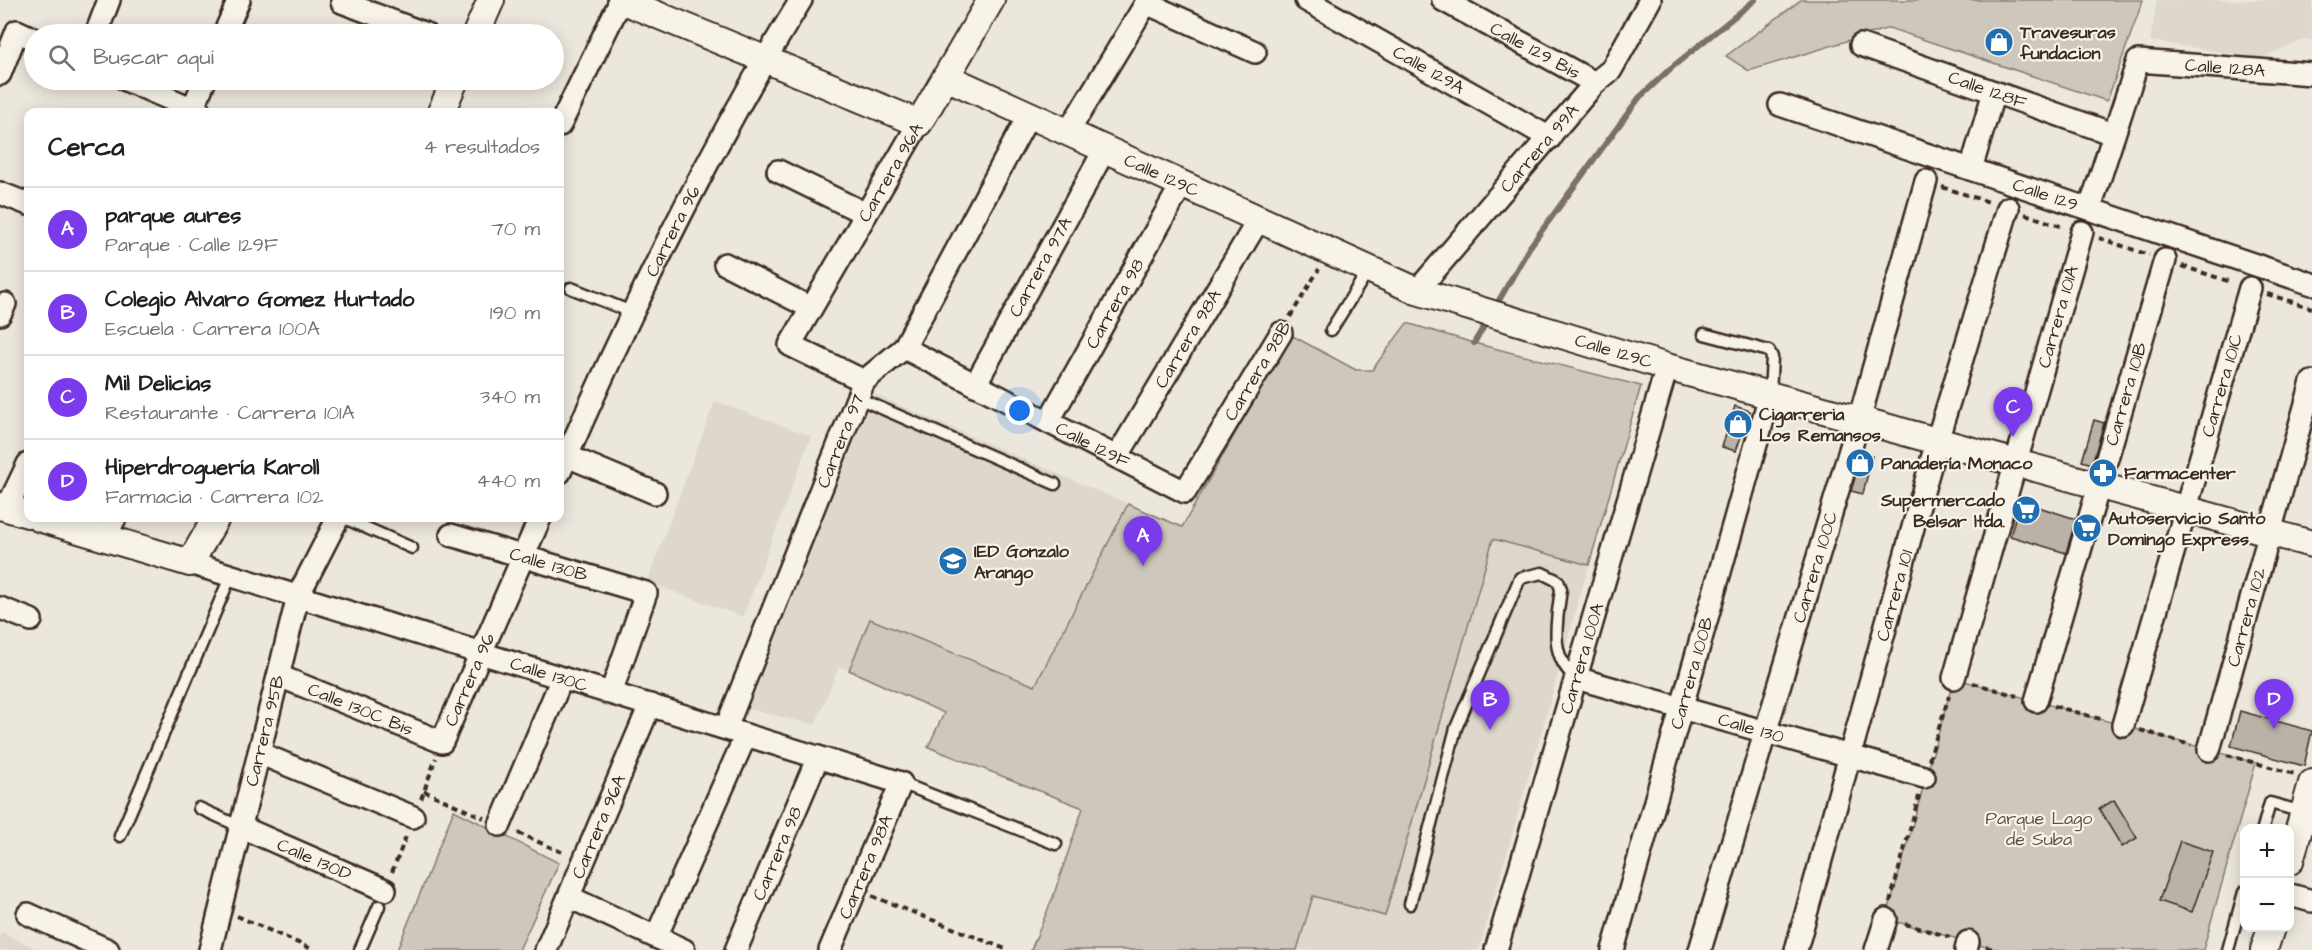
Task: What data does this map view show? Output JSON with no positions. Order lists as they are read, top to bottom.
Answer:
{
  "streets": {
    "street": [
      "Calle 129 Bis",
      "Calle 128A",
      "Calle 129A",
      "Calle 128F",
      "Carrera 99A",
      "Carrera 96A",
      "Calle 129C",
      "Calle 129",
      "Carrera 96",
      "Carrera 97A",
      "Carrera 98",
      "Carrera 101A",
      "Carrera 98A",
      "Carrera 98B",
      "Carrera 101C",
      "Carrera 101B",
      "Carrera 97",
      "Calle 129F",
      "Calle 130B",
      "Carrera 100C",
      "Carrera 101",
      "Carrera 102",
      "Carrera 100A",
      "Carrera 100B",
      "Calle 130C",
      "Calle 130C Bis",
      "Calle 130",
      "Carrera 95B",
      "Calle 130D"
    ]
  },
  "crossings": [
    ["Calle 129 Bis", "Carrera 99A"],
    ["Calle 128A", "Calle 128F"],
    ["Calle 129A", "Carrera 99A"],
    ["Carrera 99A", "Calle 129C"],
    ["Carrera 96A", "Calle 129C"],
    ["Carrera 96A", "Carrera 97"],
    ["Carrera 96A", "Calle 130C"],
    ["Calle 129C", "Carrera 97A"],
    ["Calle 129C", "Carrera 98"],
    ["Calle 129C", "Carrera 101A"],
    ["Calle 129C", "Carrera 98A"],
    ["Calle 129C", "Carrera 98B"],
    ["Calle 129C", "Carrera 101C"],
    ["Calle 129C", "Carrera 101B"],
    ["Calle 129C", "Carrera 97"],
    ["Calle 129C", "Carrera 100C"],
    ["Calle 129C", "Carrera 101"],
    ["Calle 129C", "Carrera 102"],
    ["Calle 129C", "Carrera 100A"],
    ["Calle 129C", "Carrera 100B"],
    ["Calle 129", "Carrera 101A"],
    ["Calle 129", "Carrera 101C"],
    ["Calle 129", "Carrera 101B"],
    ["Calle 129", "Carrera 100C"],
    ["Calle 129", "Carrera 101"],
    ["Carrera 96", "Calle 130B"],
    ["Carrera 96", "Calle 130C"],
    ["Carrera 96", "Calle 130C Bis"],
    ["Carrera 97A", "Calle 129F"],
    ["Carrera 98", "Calle 129F"],
    ["Carrera 98", "Calle 130C"],
    ["Carrera 98A", "Calle 129F"],
    ["Carrera 98A", "Calle 130C"],
    ["Carrera 98B", "Calle 129F"],
    ["Carrera 97", "Calle 129F"],
    ["Carrera 97", "Calle 130C"],
    ["Calle 130B", "Calle 130C"],
    ["Carrera 100C", "Calle 130"],
    ["Carrera 101", "Calle 130"],
    ["Carrera 100A", "Calle 130"],
    ["Carrera 100B", "Calle 130"],
    ["Calle 130C", "Carrera 95B"],
    ["Calle 130C Bis", "Carrera 95B"],
    ["Carrera 95B", "Calle 130D"]
  ],
  "parks": ["Parque Lago de Suba"],
  "places": {
    "shop": ["Travesuras fundacion", "Cigarreria Los Remansos", "Panadería Monaco"],
    "pharmacy": ["Farmacenter"],
    "supermarket": ["Supermercado Belsar ltda.", "Autoservicio Santo Domingo Express"],
    "school or university": ["IED Gonzalo Arango"]
  },
  "page": {
    "search": "Buscar aquí",
    "heading": ["Cerca", "4 resultados"],
    "list": [
      {
        "mark": "A",
        "name": "parque aures",
        "note": "Parque · Calle 129F",
        "value": "70 m"
      },
      {
        "mark": "B",
        "name": "Colegio Alvaro Gomez Hurtado",
        "note": "Escuela · Carrera 100A",
        "value": "190 m"
      },
      {
        "mark": "C",
        "name": "Mil Delicias",
        "note": "Restaurante · Carrera 101A",
        "value": "340 m"
      },
      {
        "mark": "D",
        "name": "Hiperdroguería Karoll",
        "note": "Farmacia · Carrera 102",
        "value": "440 m"
      }
    ],
    "pins": [
      "C",
      "A",
      "D",
      "B"
    ],
    "map_buttons": ["+", "−"]
  }
}
